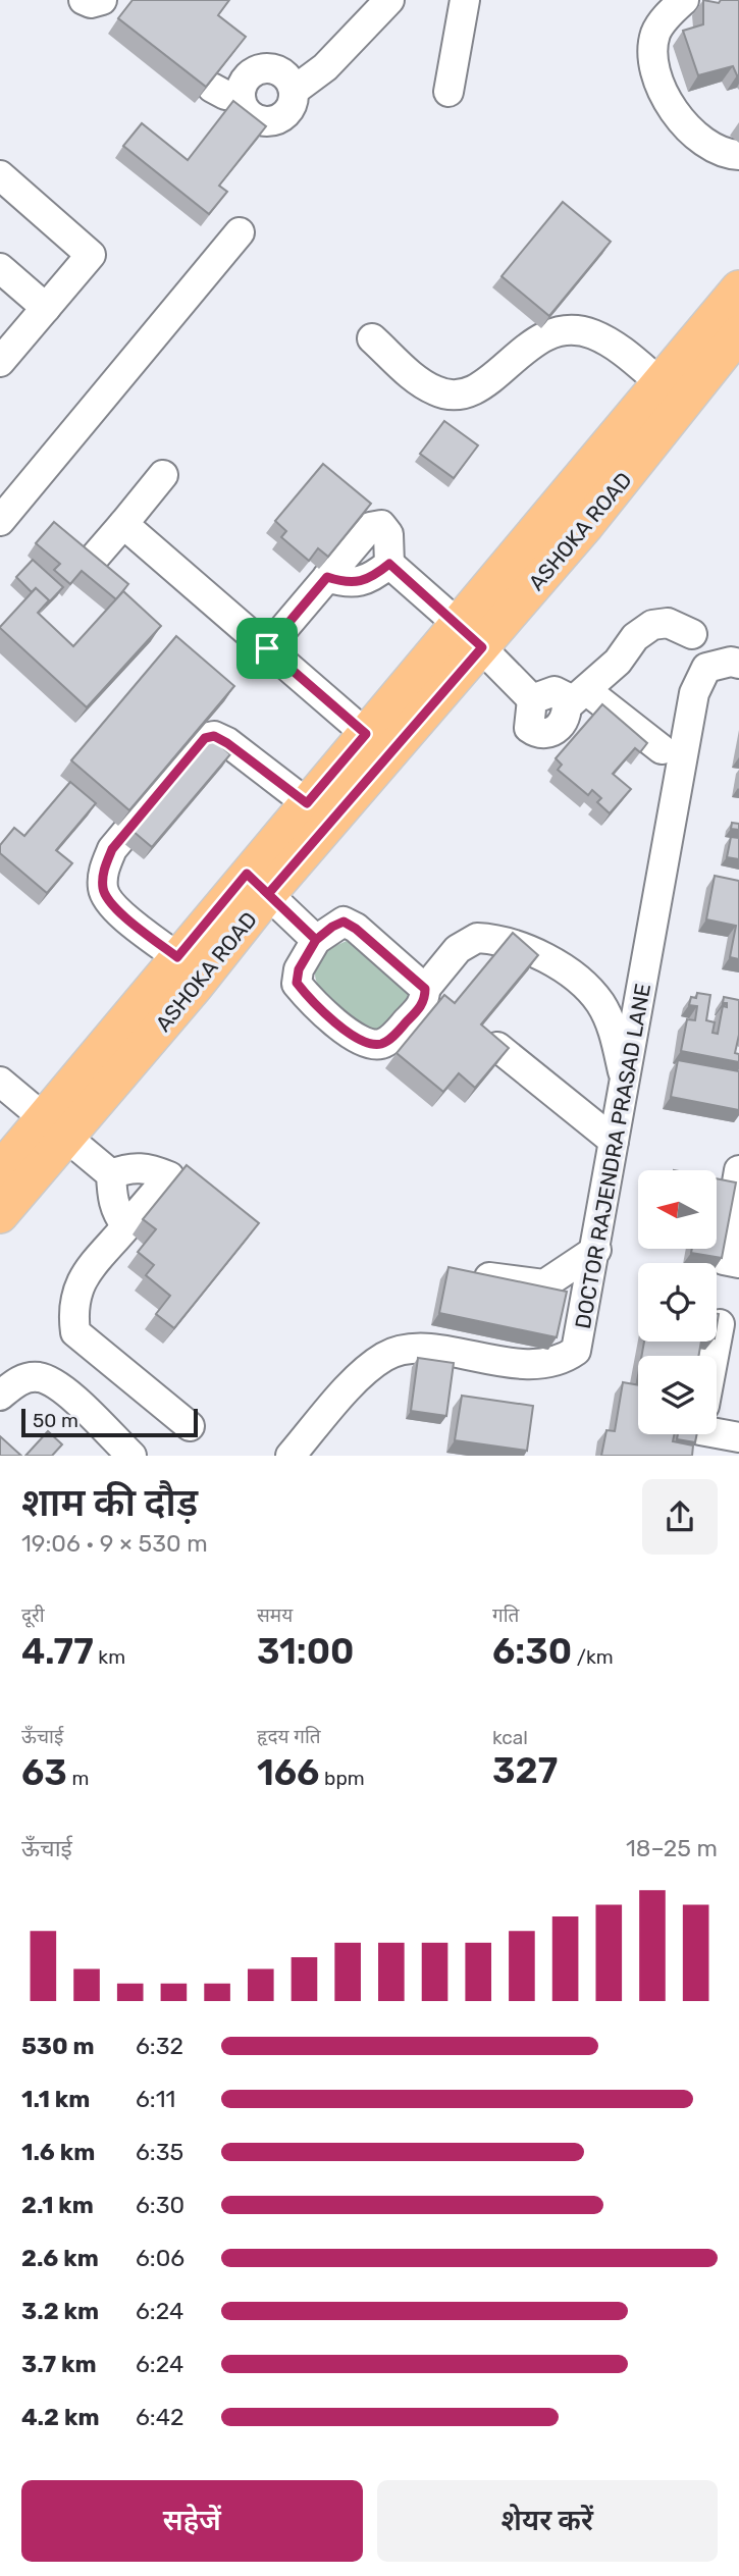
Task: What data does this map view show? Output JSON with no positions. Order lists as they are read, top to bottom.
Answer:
{
  "streets": {
    "main road": ["ASHOKA ROAD"],
    "street": ["DOCTOR RAJENDRA PRASAD LANE"]
  },
  "scale_bar": "50 m",
  "north": "left",
  "page": {
    "scale": "50 m",
    "heading": ["शाम की दौड़", "19:06 · 9 × 530 m"],
    "stats": [
      ["दूरी", "4.77 km"],
      ["समय", "31:00"],
      ["गति", "6:30 /km"],
      ["ऊँचाई", "63 m"],
      ["हृदय गति", "166 bpm"],
      ["kcal", "327"]
    ],
    "chart": ["ऊँचाई", "18–25 m"],
    "list": [
      {
        "name": "530 m",
        "note": "6:32"
      },
      {
        "name": "1.1 km",
        "note": "6:11"
      },
      {
        "name": "1.6 km",
        "note": "6:35"
      },
      {
        "name": "2.1 km",
        "note": "6:30"
      },
      {
        "name": "2.6 km",
        "note": "6:06"
      },
      {
        "name": "3.2 km",
        "note": "6:24"
      },
      {
        "name": "3.7 km",
        "note": "6:24"
      },
      {
        "name": "4.2 km",
        "note": "6:42"
      }
    ],
    "buttons": ["सहेजें", "शेयर करें"]
  }
}
